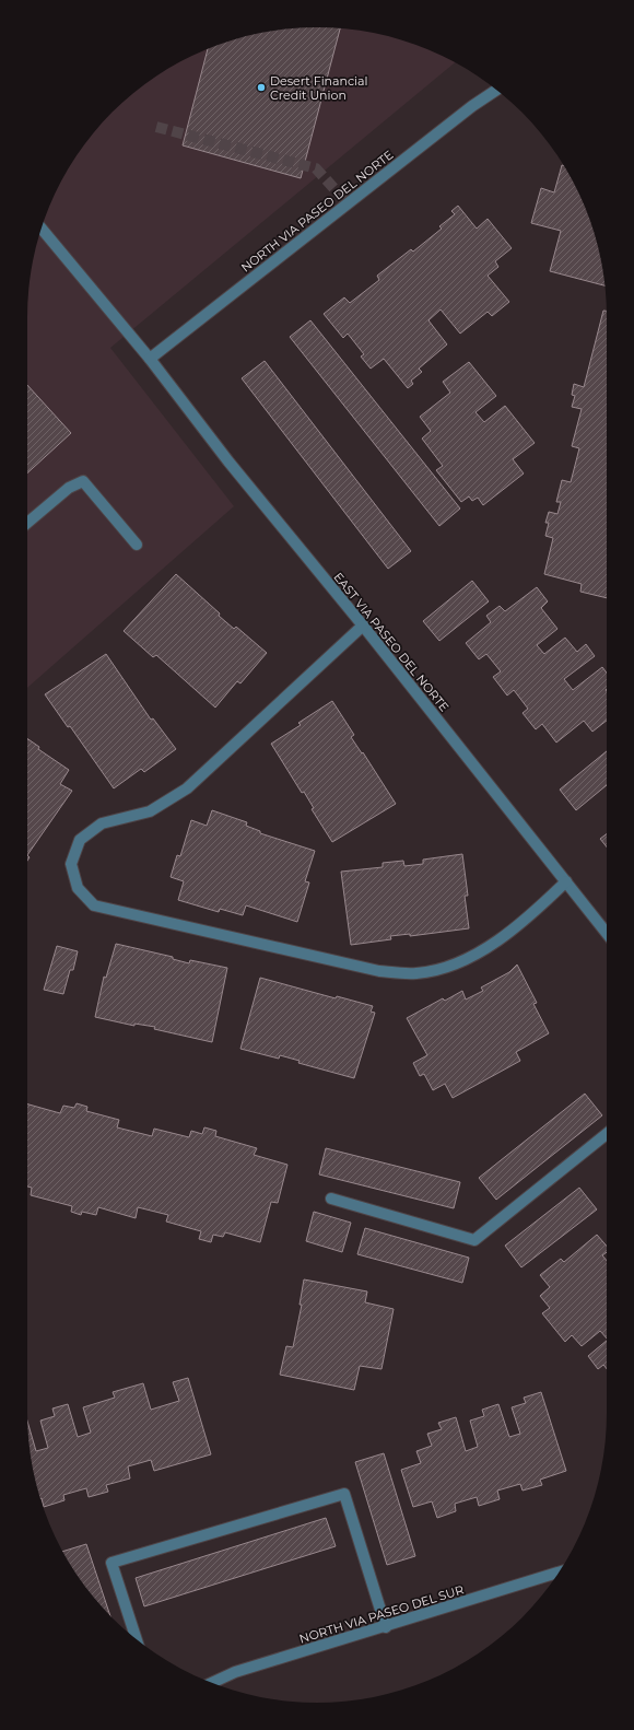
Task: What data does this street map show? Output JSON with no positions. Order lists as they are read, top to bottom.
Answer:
{
  "streets": {
    "street": ["NORTH VIA PASEO DEL NORTE", "EAST VIA PASEO DEL NORTE", "NORTH VIA PASEO DEL SUR"]
  },
  "crossings": [
    ["NORTH VIA PASEO DEL NORTE", "EAST VIA PASEO DEL NORTE"]
  ],
  "places": ["Desert Financial Credit Union"]
}
